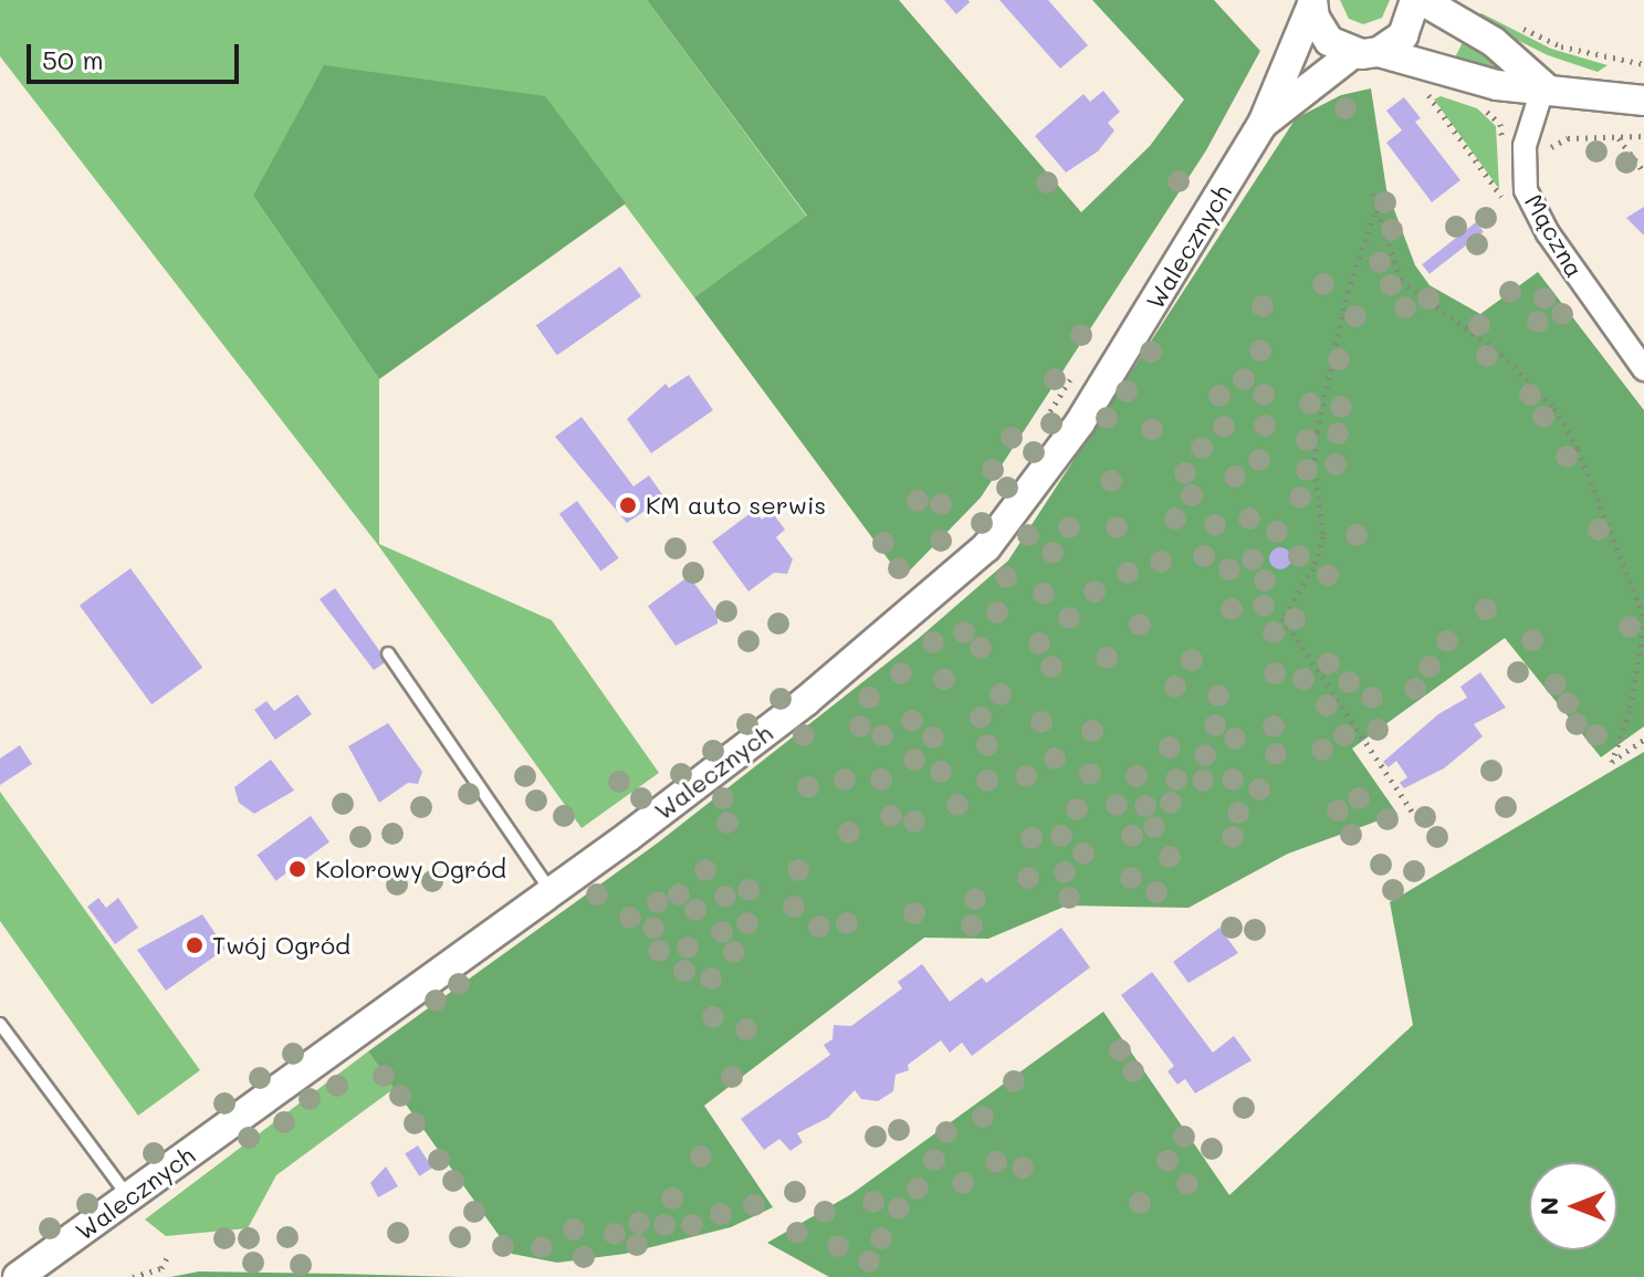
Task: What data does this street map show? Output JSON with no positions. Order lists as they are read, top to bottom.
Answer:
{
  "streets": {
    "street": ["Mączna", "Walecznych"]
  },
  "places": ["KM auto serwis", "Kolorowy Ogród", "Twój Ogród"],
  "scale_bar": "50 m",
  "north": "left"
}
